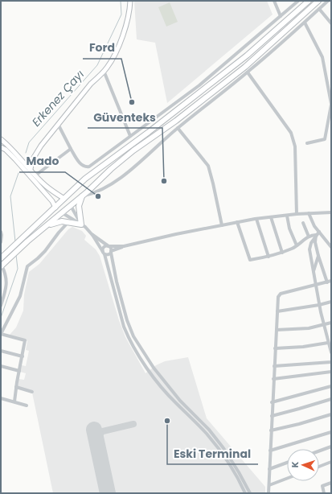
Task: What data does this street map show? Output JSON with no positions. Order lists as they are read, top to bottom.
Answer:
{
  "water": ["Erkenez Çayı"],
  "places": [
    "Ford",
    "Güventeks",
    "Mado",
    "Eski Terminal"
  ],
  "north": "left"
}
